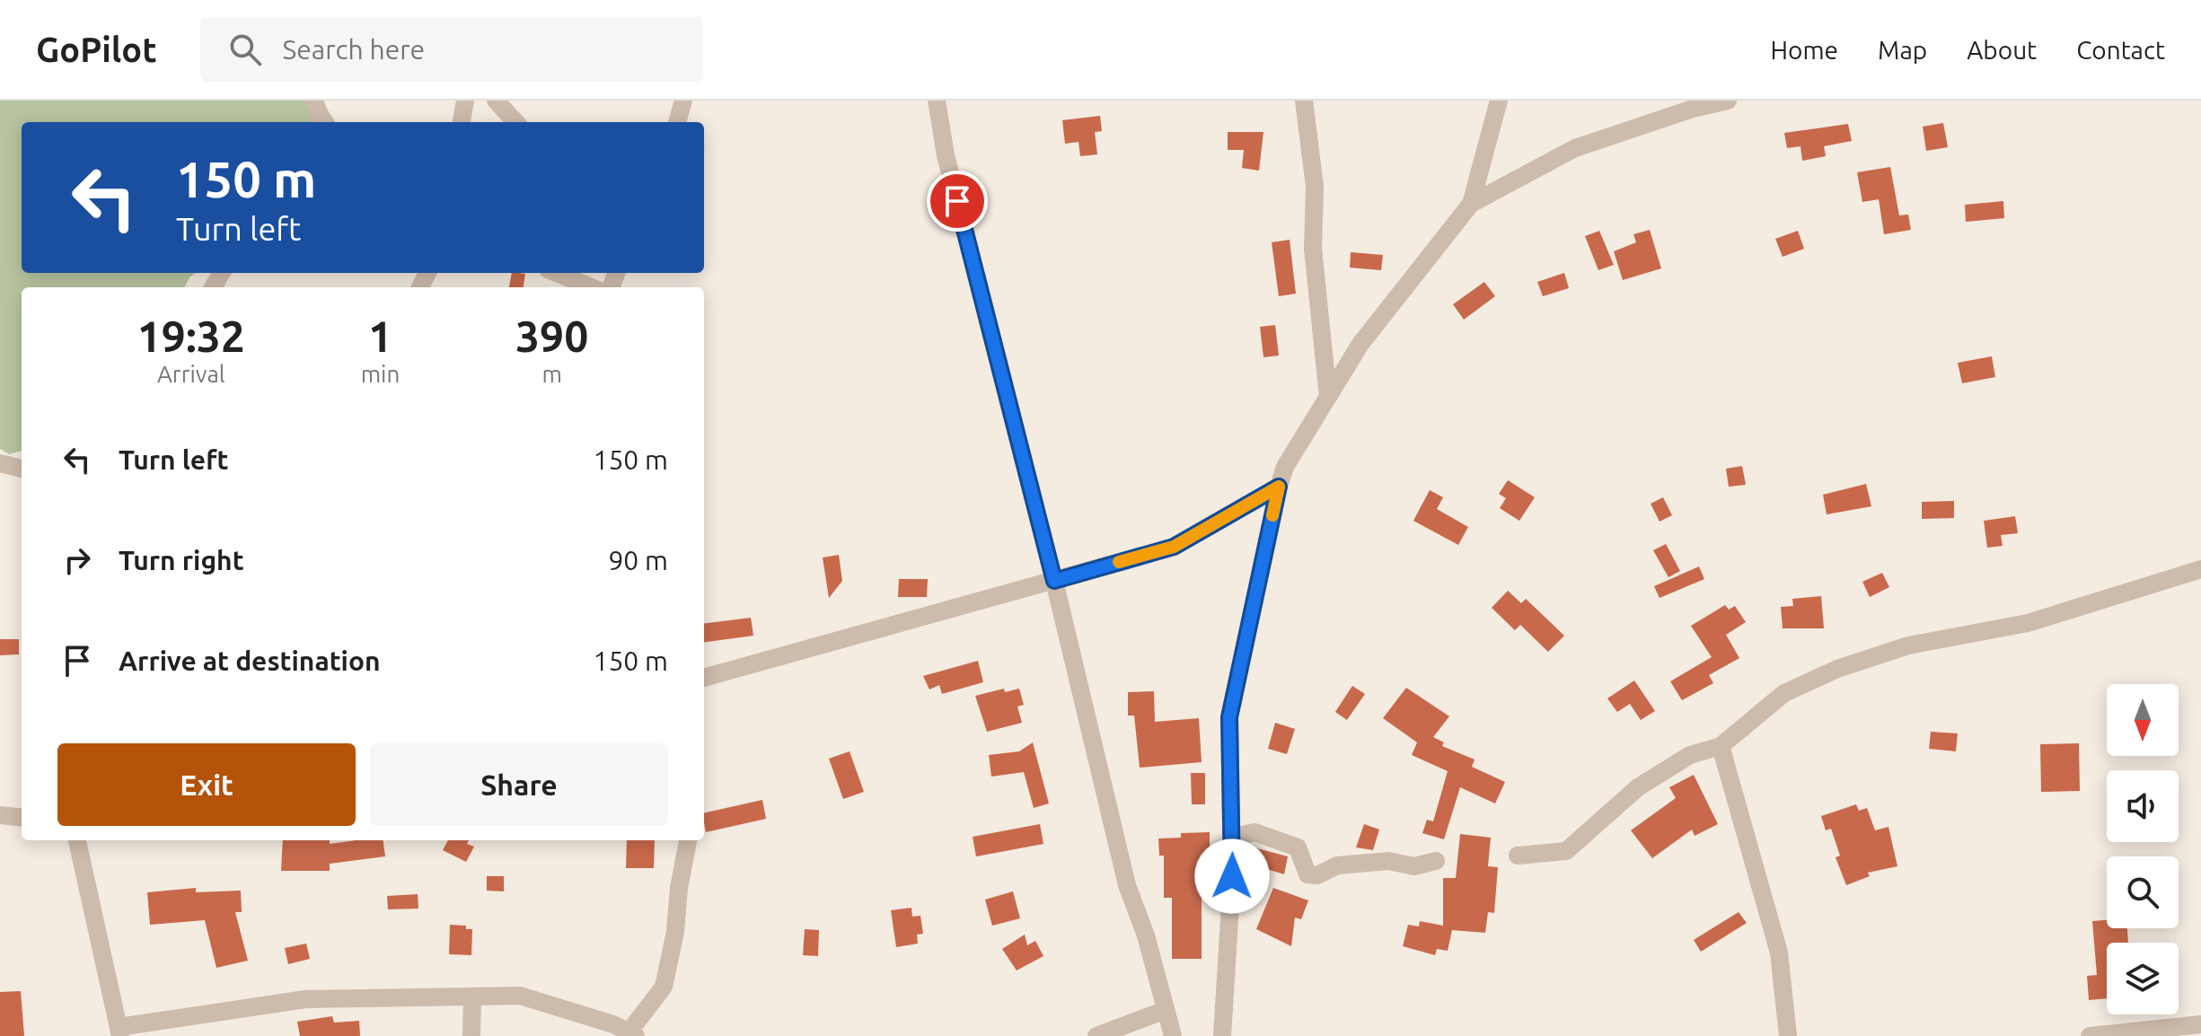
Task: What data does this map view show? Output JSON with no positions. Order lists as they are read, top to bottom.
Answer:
{
  "north": "bottom",
  "page": {
    "header": "GoPilot",
    "search": "Search here",
    "nav": [
      "Home",
      "Map",
      "About",
      "Contact"
    ],
    "turn": ["150 m", "Turn left"],
    "eta": [
      "19:32",
      "Arrival",
      "1",
      "min",
      "390",
      "m"
    ],
    "list": [
      {
        "name": "Turn left",
        "value": "150 m"
      },
      {
        "name": "Turn right",
        "value": "90 m"
      },
      {
        "name": "Arrive at destination",
        "value": "150 m"
      }
    ],
    "buttons": ["Exit", "Share"]
  }
}
